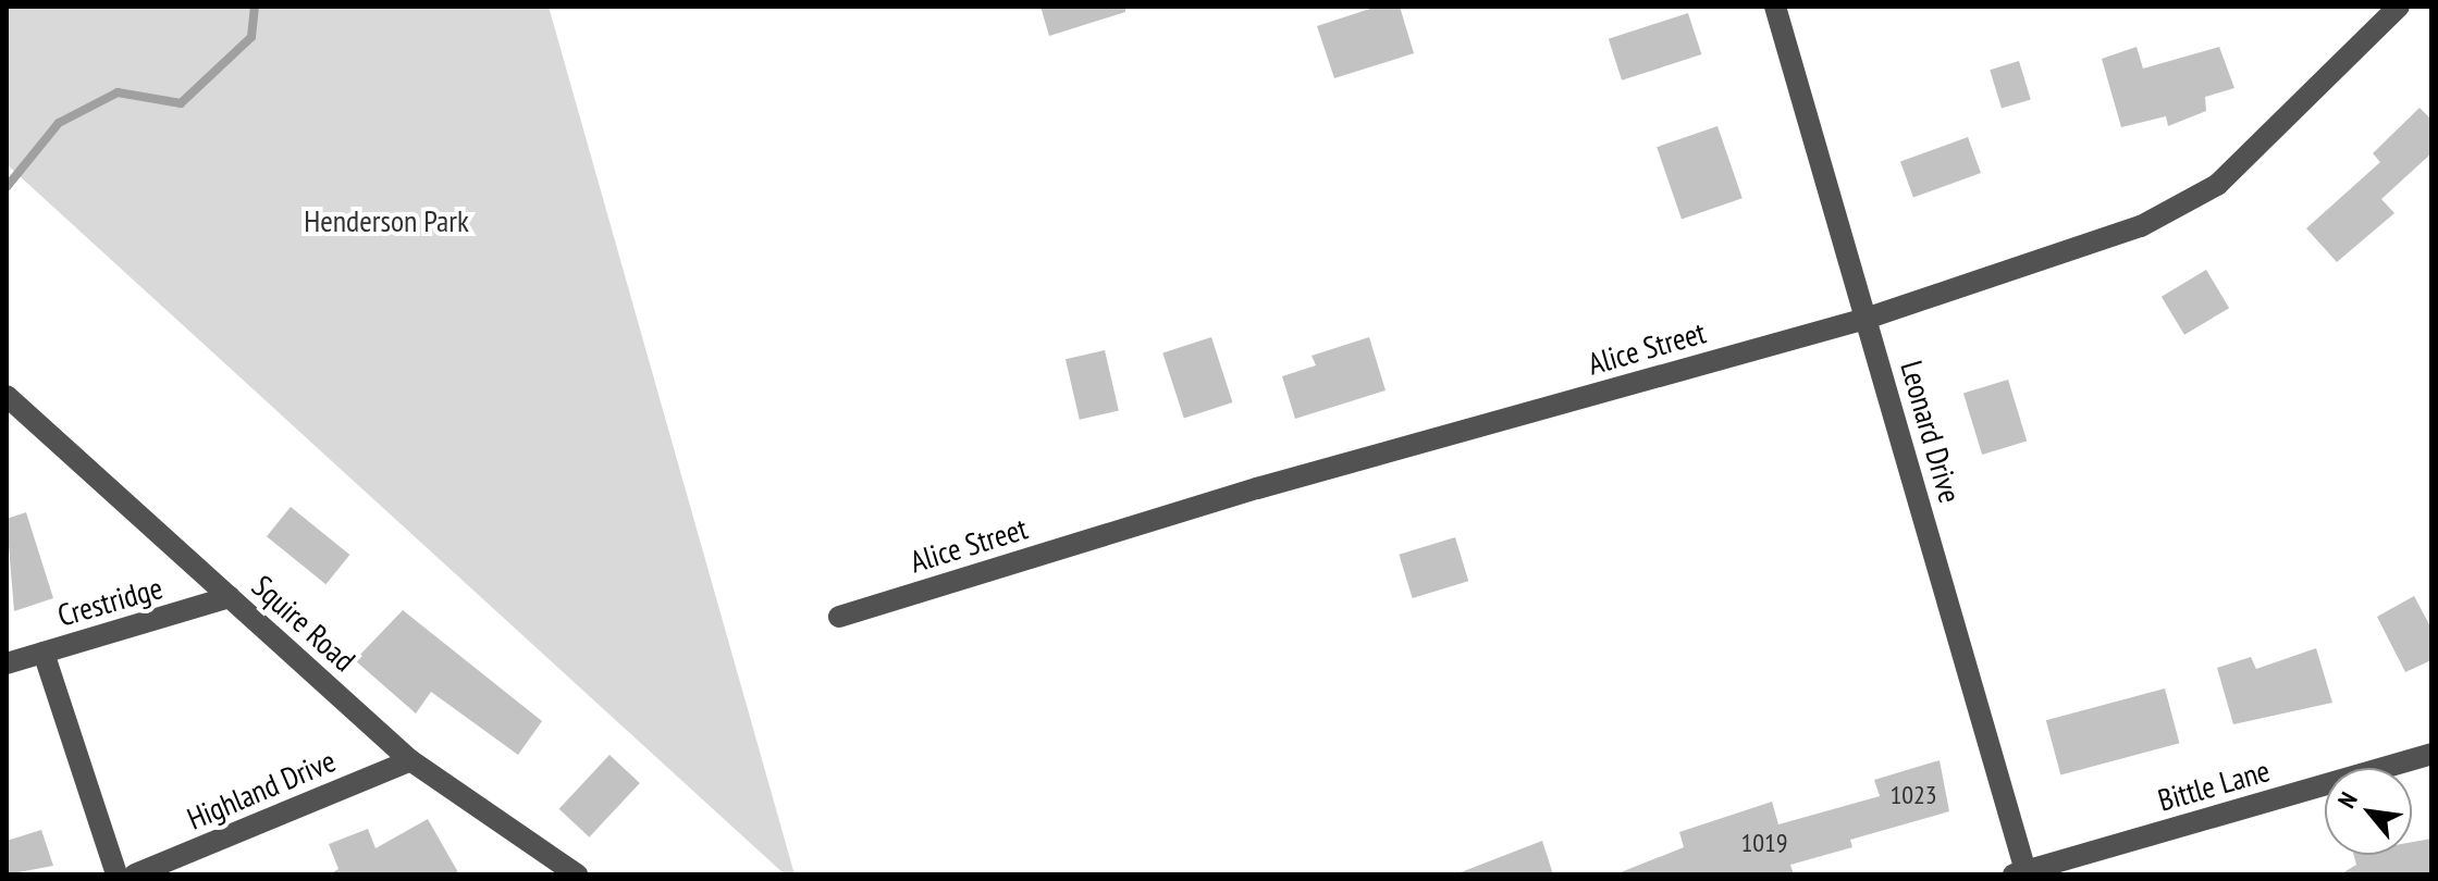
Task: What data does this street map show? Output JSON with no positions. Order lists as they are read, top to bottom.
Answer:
{
  "streets": {
    "street": [
      "Alice Street",
      "Leonard Drive",
      "Crestridge",
      "Squire Road",
      "Bittle Lane",
      "Highland Drive"
    ]
  },
  "crossings": [
    ["Alice Street", "Leonard Drive"],
    ["Leonard Drive", "Bittle Lane"],
    ["Crestridge", "Squire Road"],
    ["Squire Road", "Highland Drive"]
  ],
  "parks": ["Henderson Park"],
  "house_numbers": ["1023", "1019"],
  "north": "top left"
}
